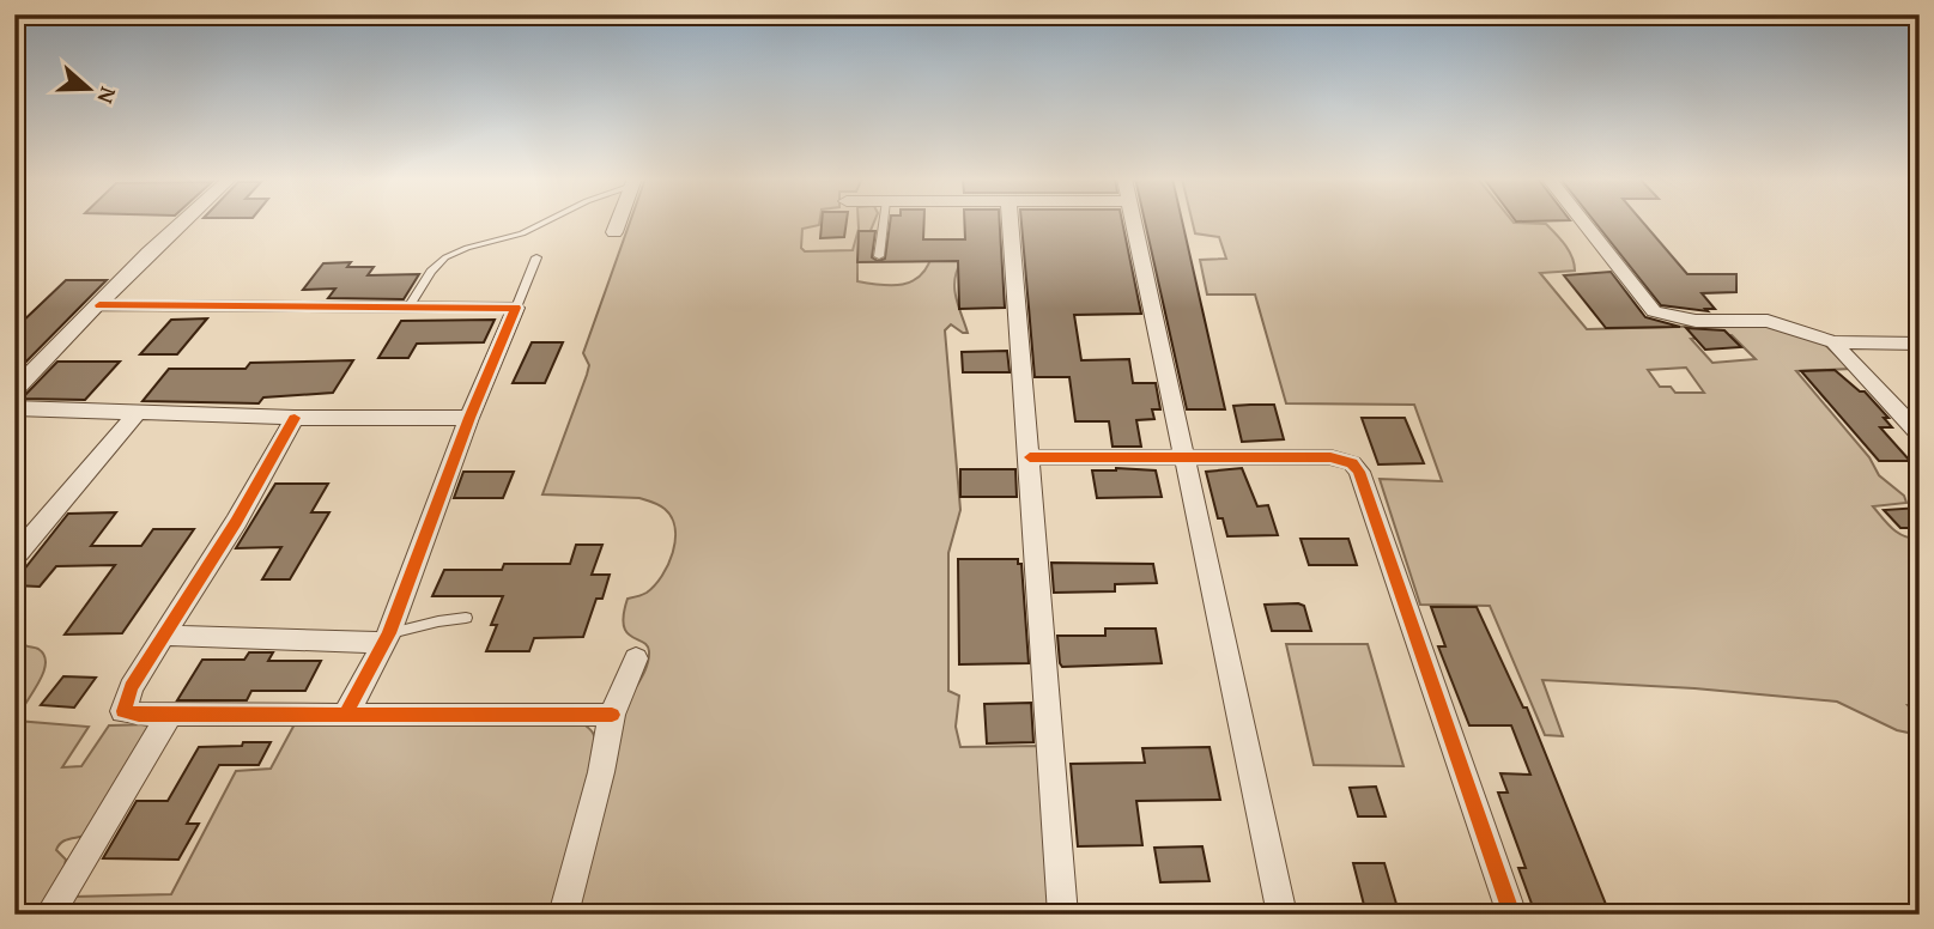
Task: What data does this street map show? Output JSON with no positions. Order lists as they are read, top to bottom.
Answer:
{
  "north": "right"
}
